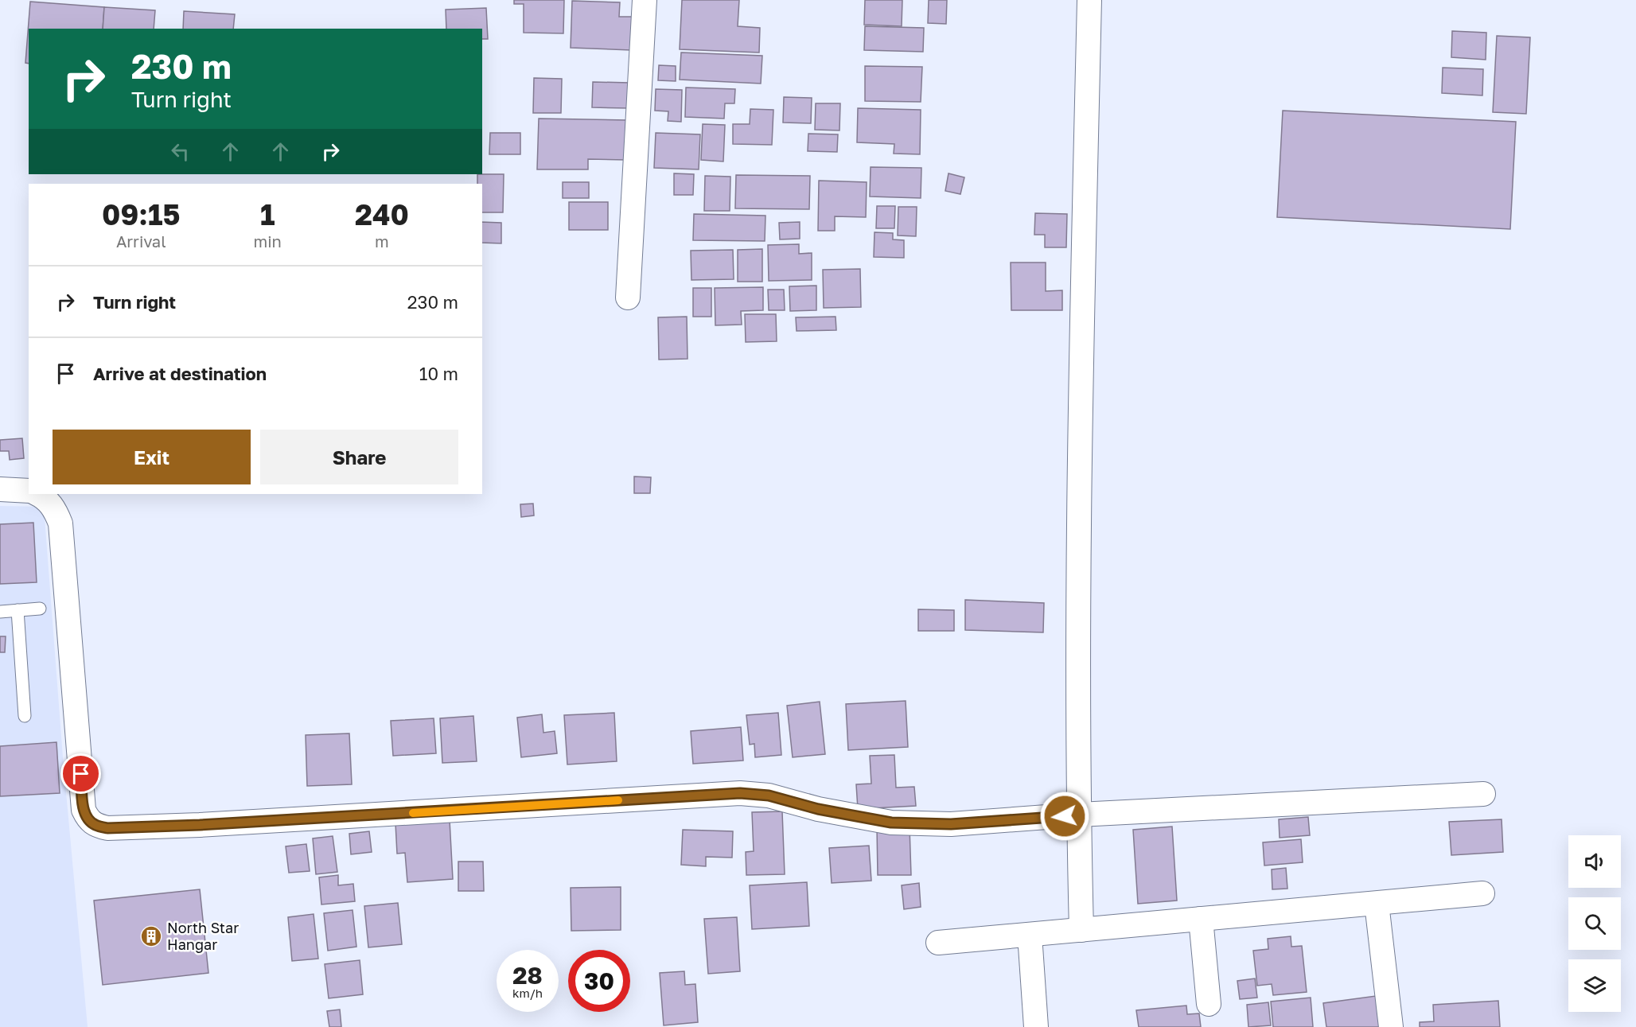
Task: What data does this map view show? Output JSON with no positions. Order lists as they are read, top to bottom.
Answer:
{
  "places": {
    "building": ["North Star Hangar"]
  },
  "page": {
    "turn": ["230 m", "Turn right"],
    "eta": [
      "09:15",
      "Arrival",
      "1",
      "min",
      "240",
      "m"
    ],
    "list": [
      {
        "name": "Turn right",
        "value": "230 m"
      },
      {
        "name": "Arrive at destination",
        "value": "10 m"
      }
    ],
    "buttons": ["Exit", "Share"],
    "speed": "28 km/h",
    "limit": "30"
  }
}
